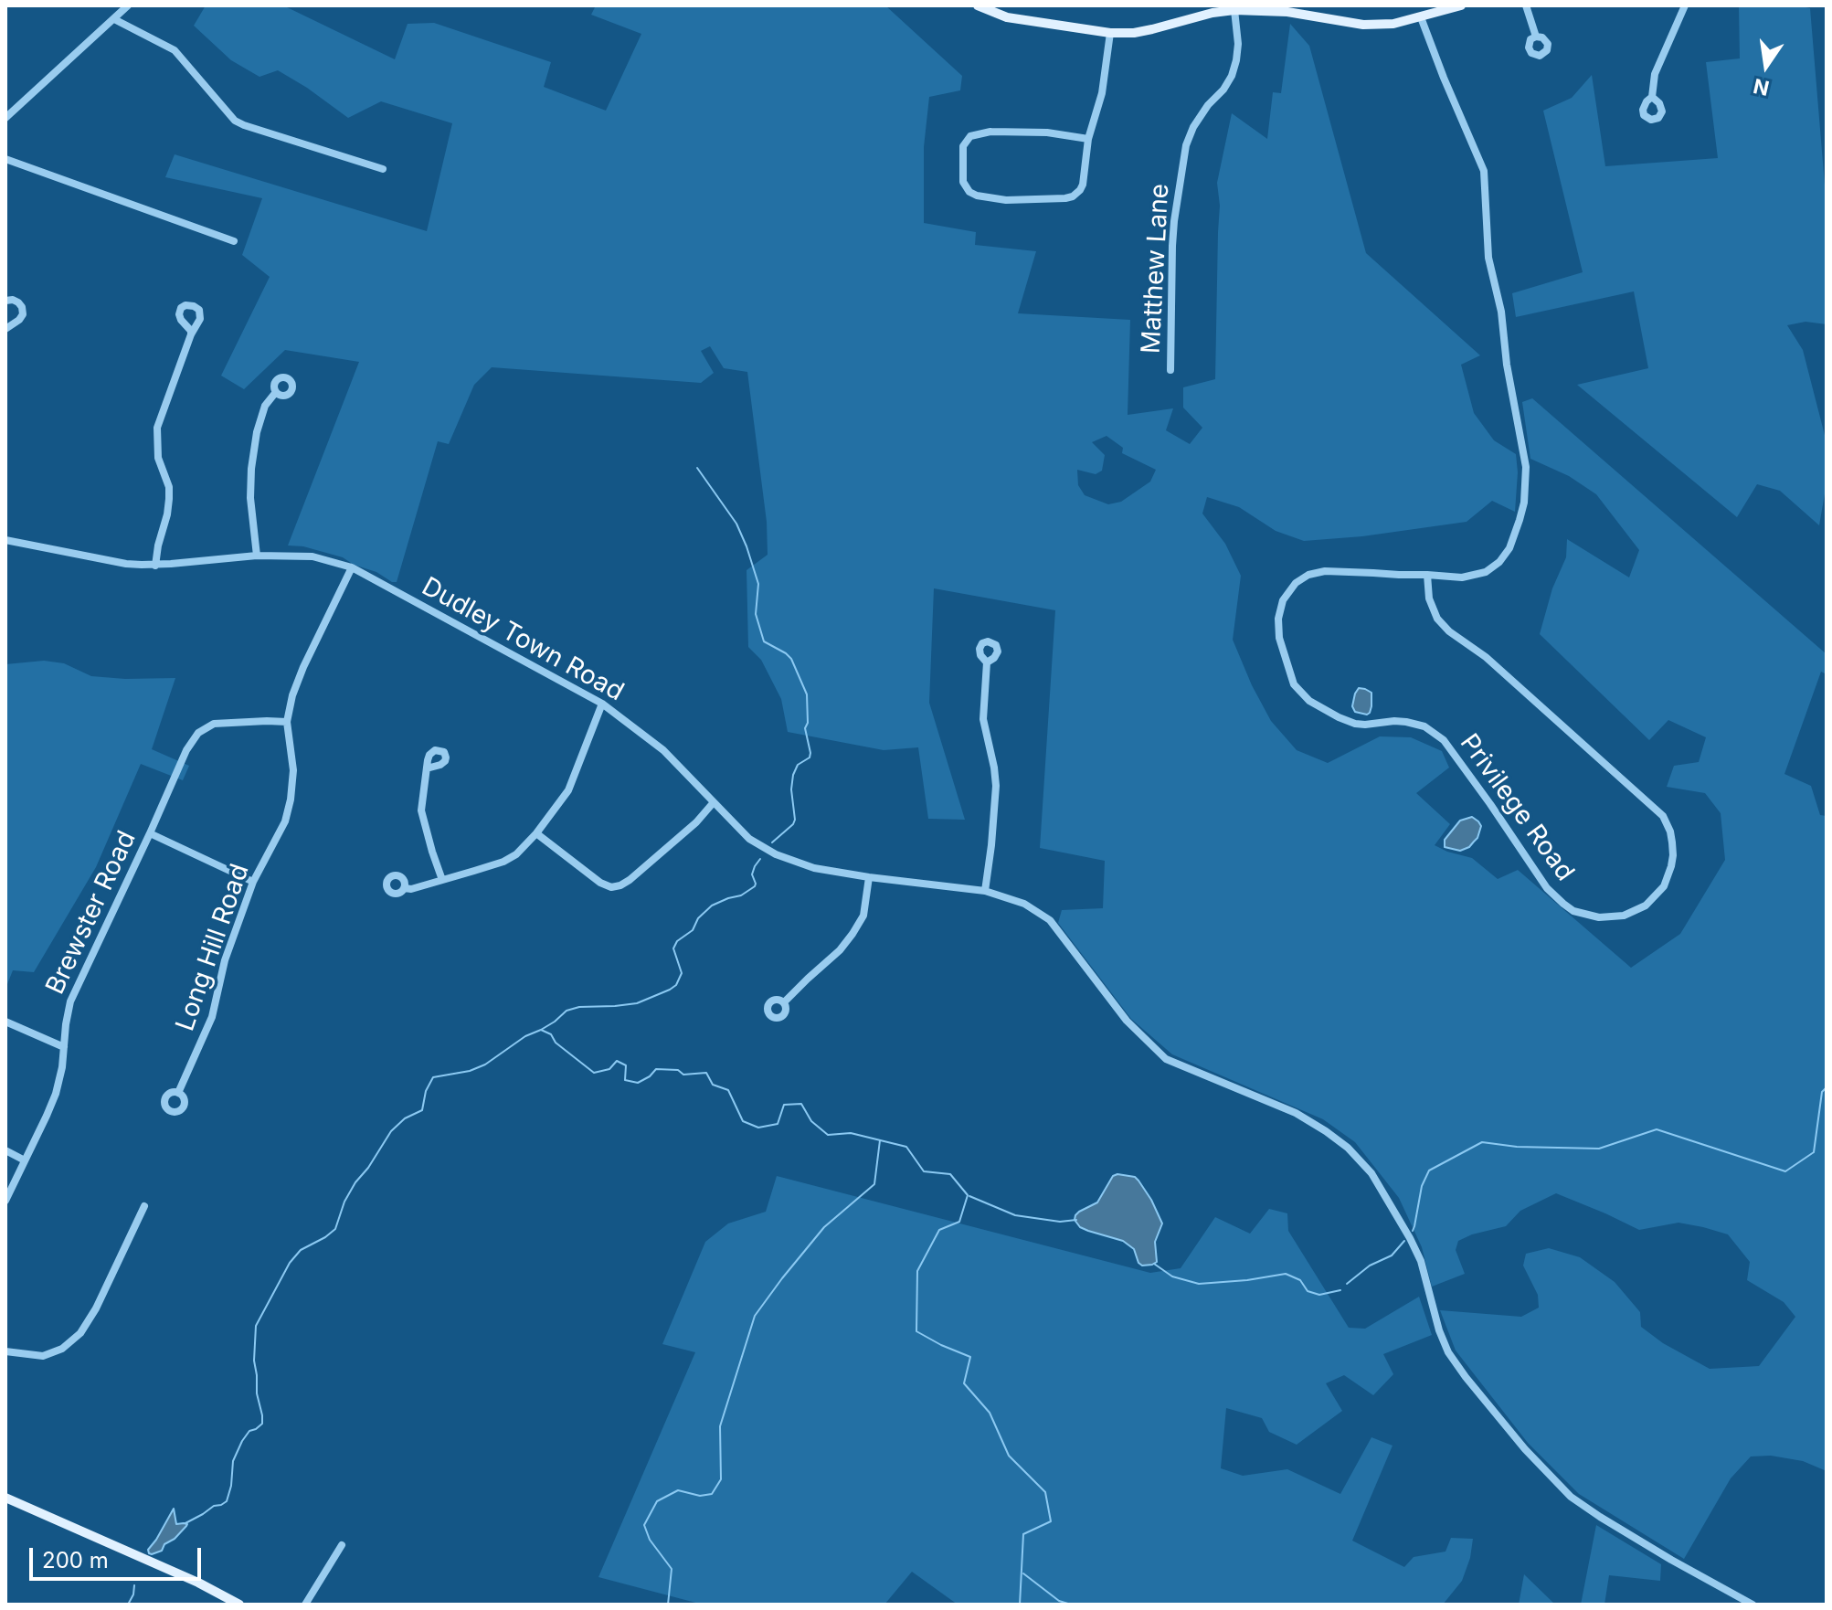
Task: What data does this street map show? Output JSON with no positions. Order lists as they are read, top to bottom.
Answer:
{
  "streets": {
    "street": [
      "Matthew Lane",
      "Dudley Town Road",
      "Privilege Road",
      "Brewster Road",
      "Long Hill Road"
    ]
  },
  "crossings": [
    ["Dudley Town Road", "Long Hill Road"],
    ["Brewster Road", "Long Hill Road"]
  ],
  "scale_bar": "200 m",
  "north": "bottom"
}
